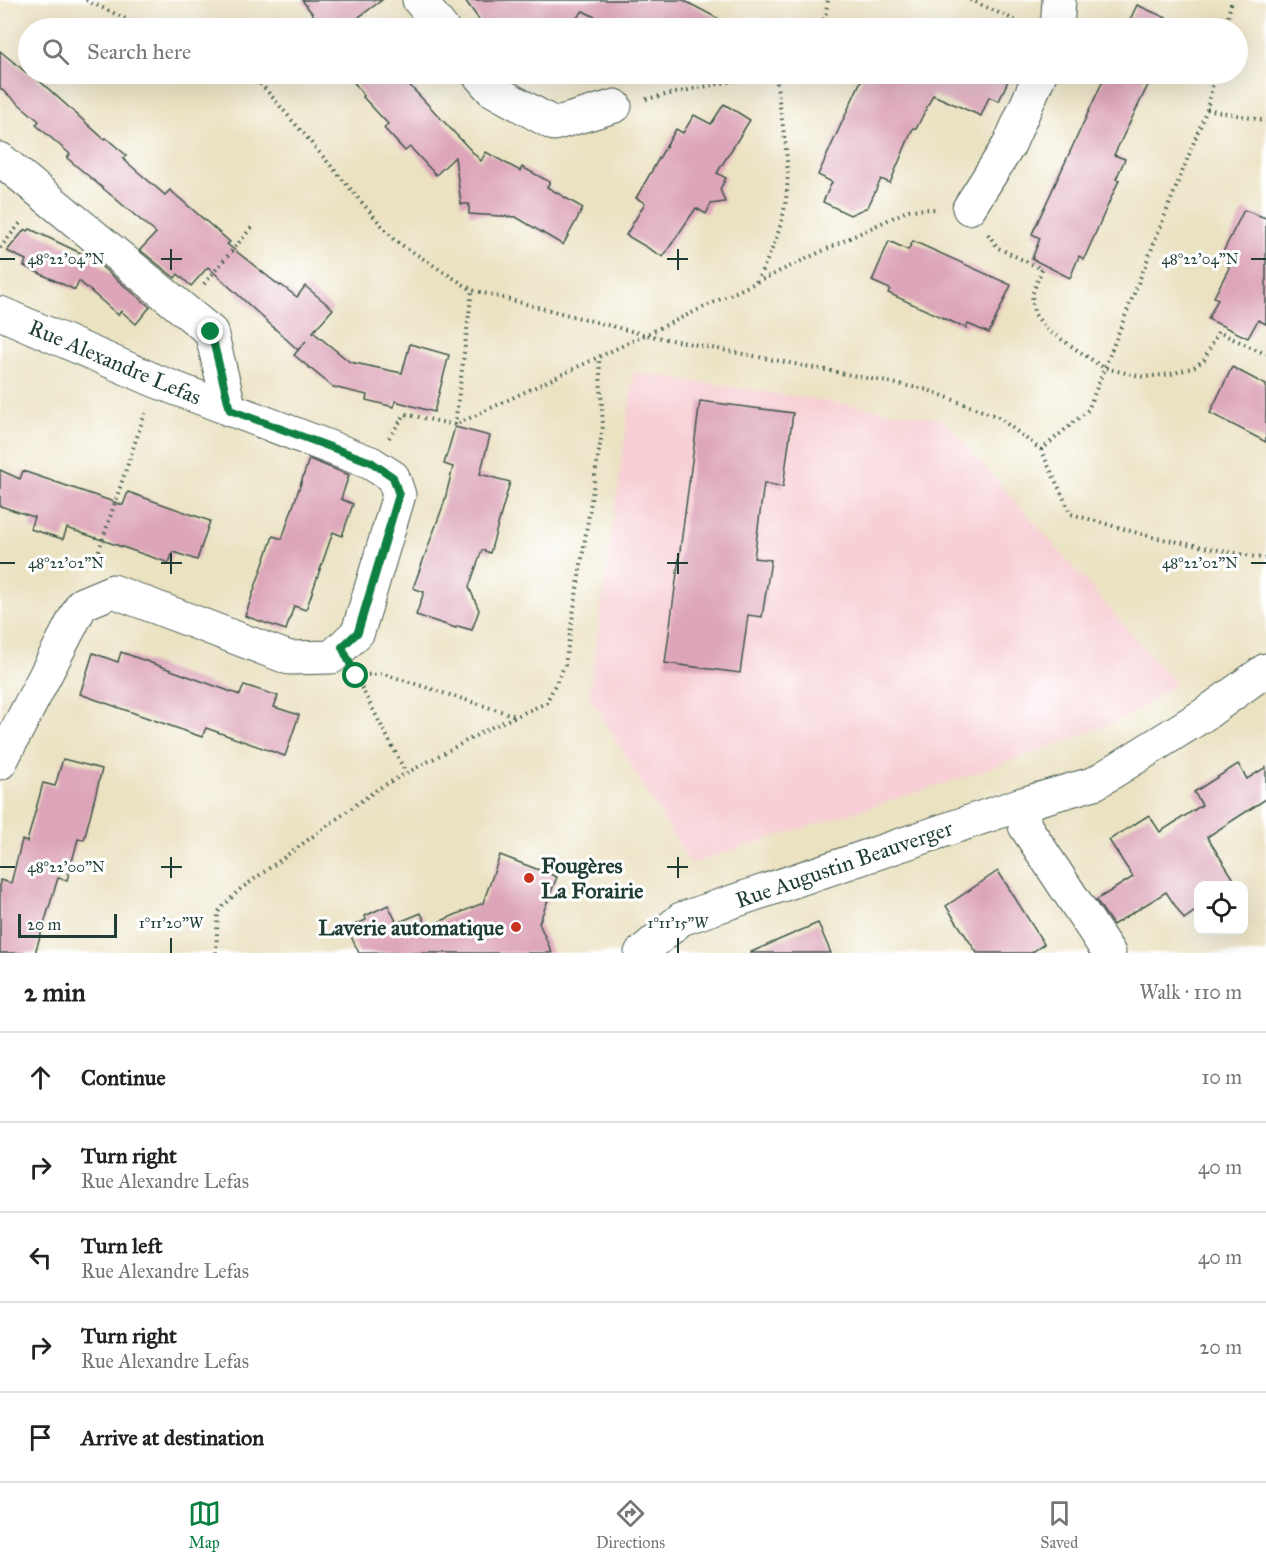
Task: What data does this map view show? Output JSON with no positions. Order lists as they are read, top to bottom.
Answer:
{
  "streets": {
    "street": ["Rue Alexandre Lefas", "Rue Augustin Beauverger"]
  },
  "places": ["Fougères La Forairie", "Laverie automatique"],
  "scale_bar": "20 m",
  "page": {
    "search": "Search here",
    "scale": "20 m",
    "heading": ["2 min", "Walk · 110 m"],
    "list": [
      ["Continue", "10 m"],
      ["Turn right", "Rue Alexandre Lefas", "40 m"],
      ["Turn left", "Rue Alexandre Lefas", "40 m"],
      ["Turn right", "Rue Alexandre Lefas", "20 m"],
      "Arrive at destination"
    ],
    "nav": ["Map", "Directions", "Saved"]
  },
  "coordinates": [
    "48°22'04\"N",
    "48°22'02\"N",
    "48°22'00\"N",
    "1°11'20\"W",
    "1°11'15\"W"
  ]
}
